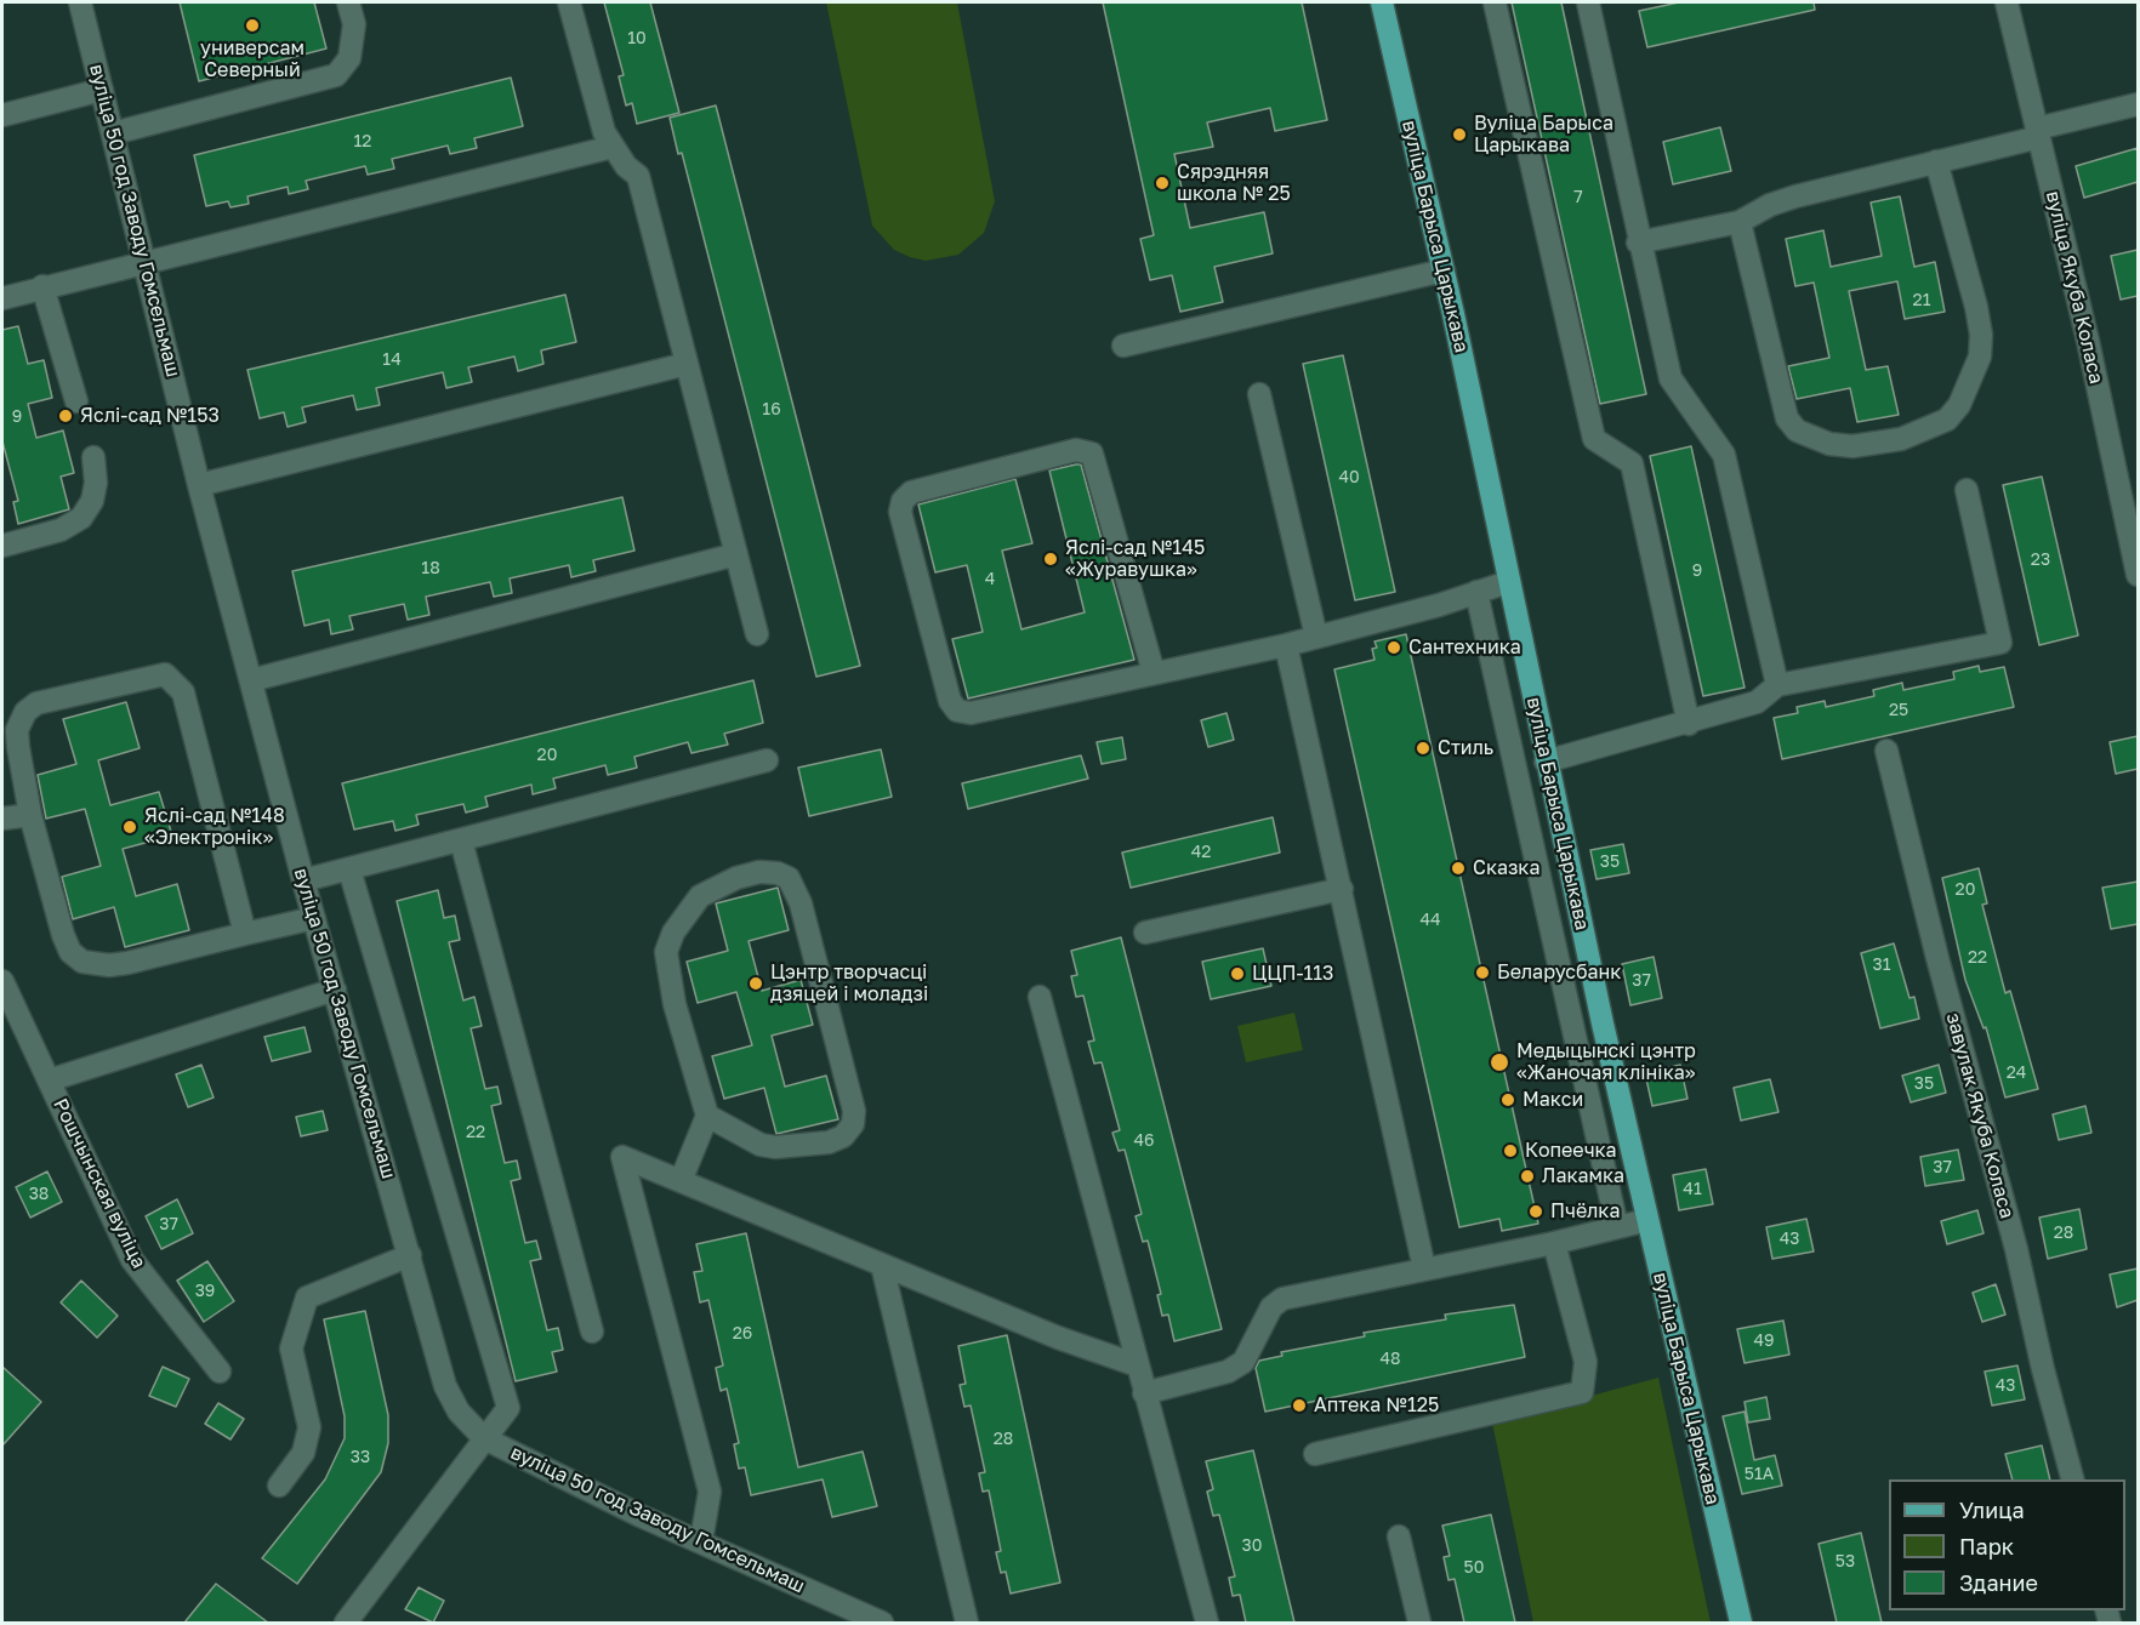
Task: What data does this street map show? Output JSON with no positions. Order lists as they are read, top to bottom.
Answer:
{
  "streets": {
    "main road": ["вуліца Барыса Царыкава"],
    "street": [
      "вуліца 50 год Заводу Гомсельмаш",
      "вуліца Якуба Коласа",
      "завулак Якуба Коласа",
      "Рошчынская вуліца"
    ]
  },
  "places": [
    "универсам Северный",
    "Вуліца Барыса Царыкава",
    "Сярэдняя школа № 25",
    "Яслі-сад №153",
    "Яслі-сад №145 «Журавушка»",
    "Сантехника",
    "Стиль",
    "Яслі-сад №148 «Электронік»",
    "Сказка",
    "Беларусбанк",
    "ЦЦП-113",
    "Цэнтр творчасці дзяцей і моладзі",
    "Медыцынскі цэнтр «Жаночая клініка»",
    "Макси",
    "Копеечка",
    "Лакамка",
    "Пчёлка",
    "Аптека №125"
  ],
  "house_numbers": [
    "10",
    "12",
    "7",
    "21",
    "14",
    "16",
    "9",
    "40",
    "23",
    "18",
    "9",
    "4",
    "25",
    "20",
    "42",
    "35",
    "20",
    "44",
    "22",
    "31",
    "37",
    "24",
    "35",
    "22",
    "46",
    "37",
    "41",
    "38",
    "37",
    "28",
    "43",
    "39",
    "26",
    "49",
    "48",
    "43",
    "28",
    "33",
    "51А",
    "30",
    "53",
    "50"
  ],
  "legend": ["Улица", "Парк", "Здание"]
}
